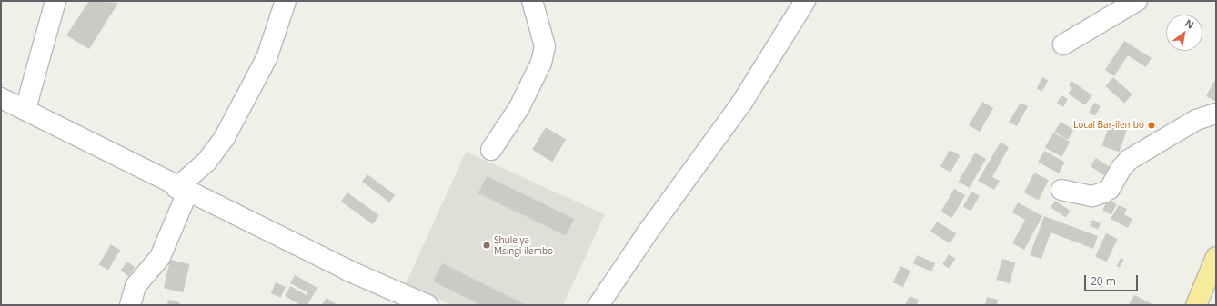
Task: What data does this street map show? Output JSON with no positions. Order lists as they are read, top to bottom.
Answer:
{
  "places": ["Local Bar-ilembo", "Shule ya Msingi ilembo"],
  "scale_bar": "20 m",
  "north": "top right"
}
